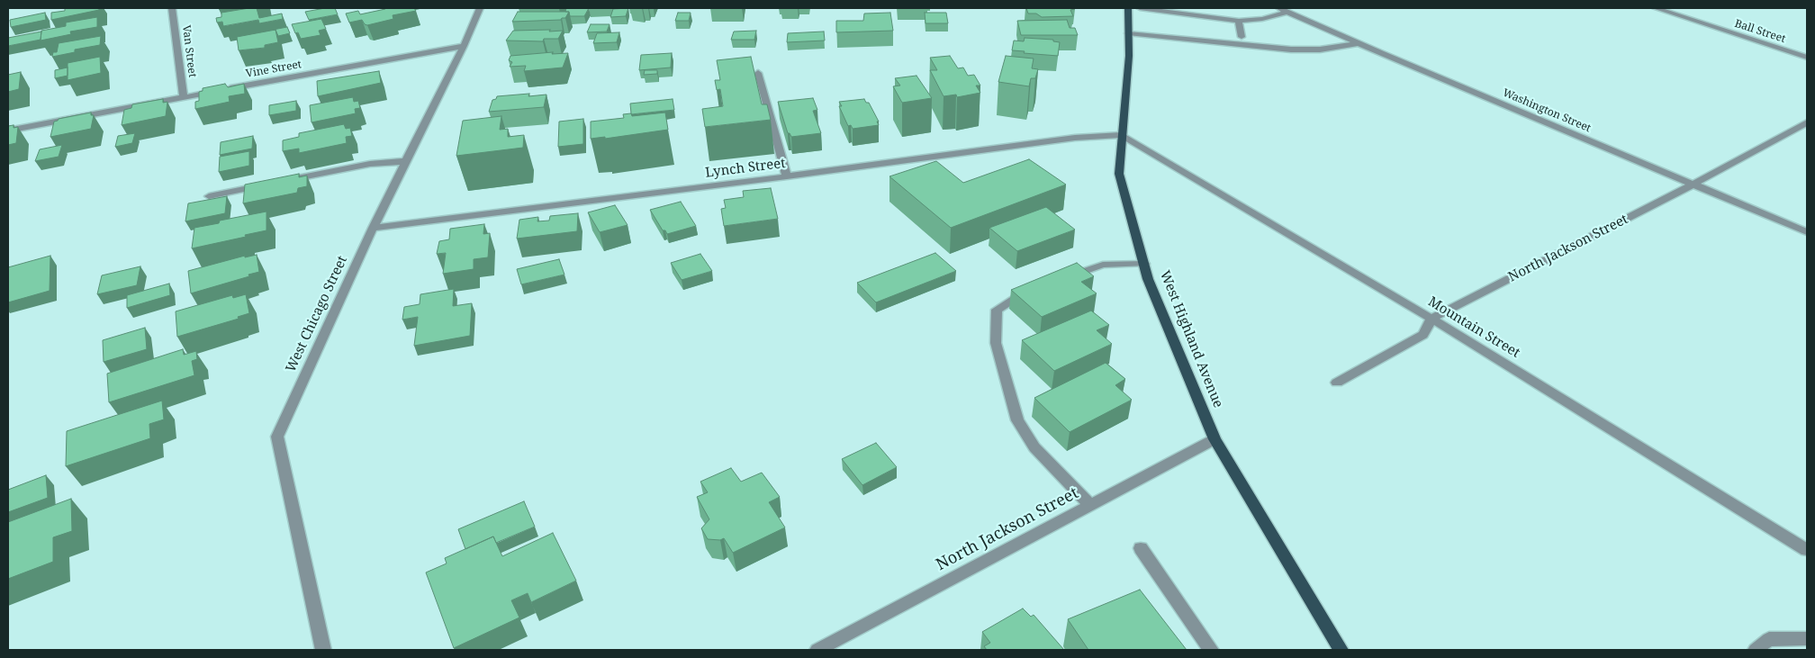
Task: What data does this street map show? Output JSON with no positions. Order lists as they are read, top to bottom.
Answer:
{
  "streets": {
    "main road": ["West Highland Avenue"],
    "street": [
      "Ball Street",
      "Van Street",
      "Vine Street",
      "Washington Street",
      "Lynch Street",
      "North Jackson Street",
      "West Chicago Street",
      "Mountain Street"
    ]
  },
  "crossings": [
    ["Van Street", "Vine Street"],
    ["Vine Street", "West Chicago Street"],
    ["Washington Street", "North Jackson Street"],
    ["Lynch Street", "West Chicago Street"],
    ["Lynch Street", "Mountain Street"],
    ["Lynch Street", "West Highland Avenue"],
    ["North Jackson Street", "Mountain Street"],
    ["North Jackson Street", "West Highland Avenue"],
    ["Mountain Street", "West Highland Avenue"]
  ]
}
